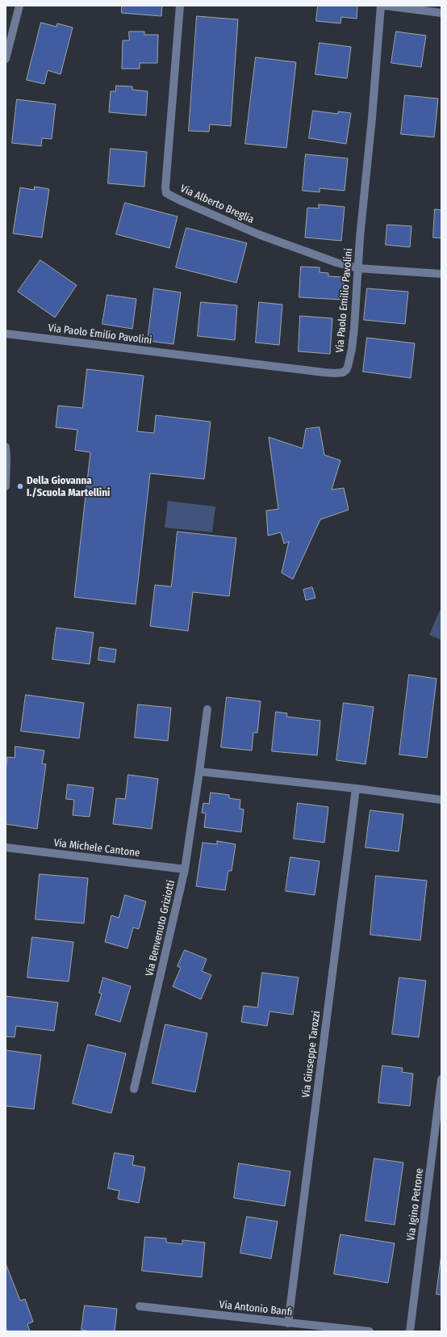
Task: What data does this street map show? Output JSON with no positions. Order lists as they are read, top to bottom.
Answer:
{
  "streets": {
    "street": [
      "Via Alberto Breglia",
      "Via Paolo Emilio Pavolini",
      "Via Michele Cantone",
      "Via Benvenuto Griziotti",
      "Via Giuseppe Tarozzi",
      "Via Igino Petrone",
      "Via Antonio Banfi"
    ]
  },
  "crossings": [
    ["Via Alberto Breglia", "Via Paolo Emilio Pavolini"],
    ["Via Michele Cantone", "Via Benvenuto Griziotti"],
    ["Via Giuseppe Tarozzi", "Via Antonio Banfi"]
  ],
  "places": ["Della Giovanna I./Scuola Martellini"]
}
